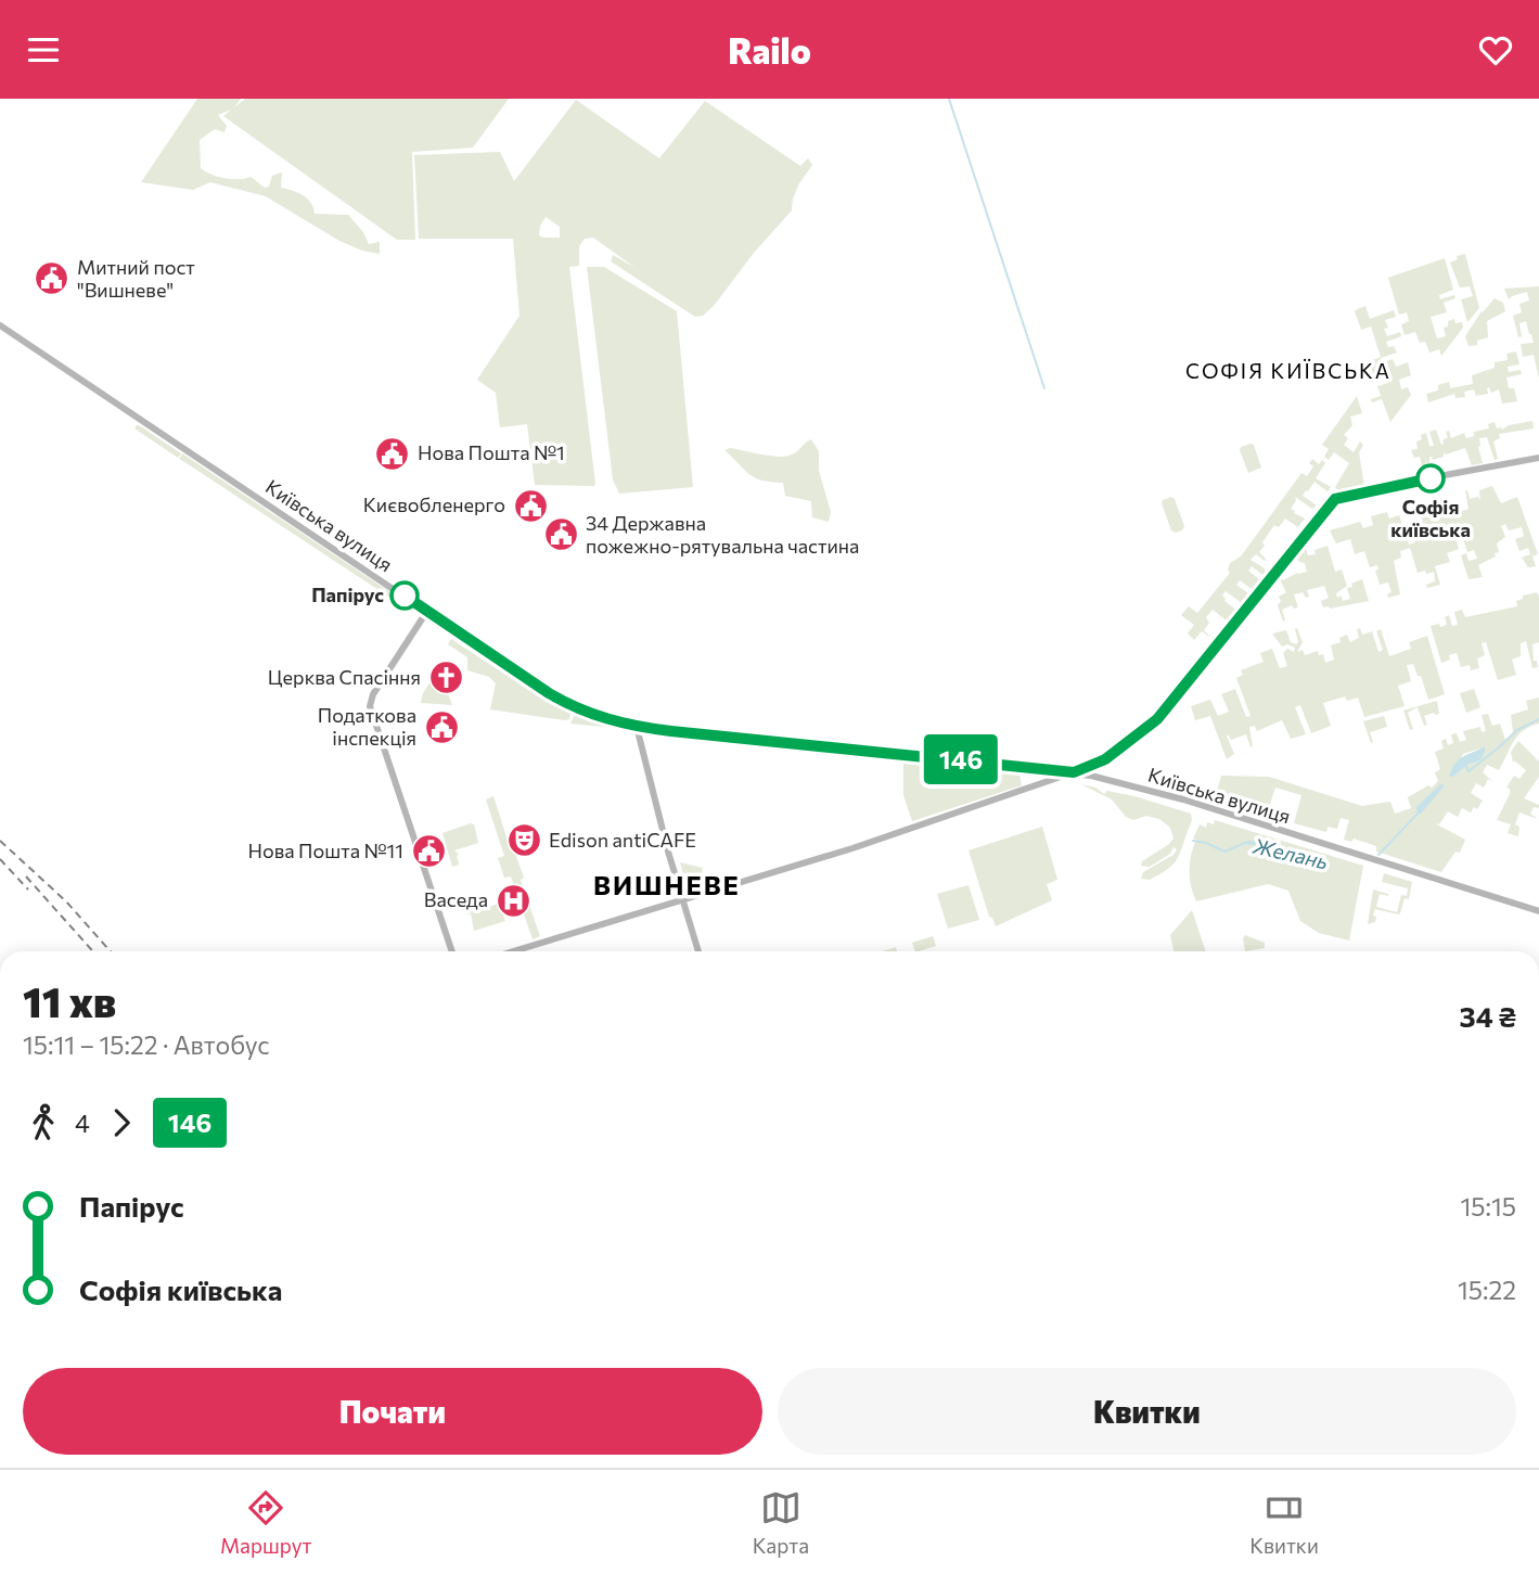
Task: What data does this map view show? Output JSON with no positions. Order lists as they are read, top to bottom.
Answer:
{
  "streets": {
    "street": ["Київська вулиця"]
  },
  "districts": ["СОФІЯ КИЇВСЬКА", "ВИШНЕВЕ"],
  "water": ["Желань"],
  "places": {
    "public building": [
      "Митний пост \"Вишневе\"",
      "Нова Пошта №1",
      "Києвобленерго",
      "34 Державна пожежно-рятувальна частина",
      "Податкова інспекція",
      "Нова Пошта №11"
    ],
    "other": ["Софія київська", "Папірус"],
    "church": ["Церква Спасіння"],
    "theatre": ["Edison antiCAFE"],
    "hospital": ["Васеда"]
  },
  "lines": ["bus line 146"],
  "page": {
    "header": "Railo",
    "on_map": "146",
    "heading": ["11 хв", "15:11 – 15:22 · Автобус", "34 ₴"],
    "legs": ["4", "146"],
    "list": [
      {
        "name": "Папірус",
        "value": "15:15"
      },
      {
        "name": "Софія київська",
        "value": "15:22"
      }
    ],
    "buttons": ["Почати", "Квитки"],
    "tabs": ["Маршрут", "Карта", "Квитки"]
  }
}
